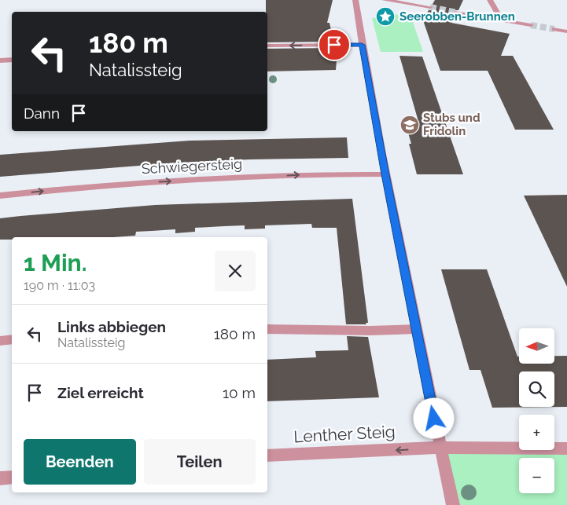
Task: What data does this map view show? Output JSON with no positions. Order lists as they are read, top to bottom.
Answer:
{
  "streets": {
    "street": ["Schwiegersteig", "Lenther Steig"]
  },
  "one_way": ["Schwiegersteig", "Lenther Steig"],
  "places": {
    "place": ["Seerobben-Brunnen"],
    "school or university": ["Stubs und Fridolin"]
  },
  "north": "left",
  "page": {
    "turn": ["180 m", "Natalissteig"],
    "then": "Dann",
    "heading": ["1 Min.", "190 m · 11:03"],
    "list": [
      {
        "name": "Links abbiegen",
        "note": "Natalissteig",
        "value": "180 m"
      },
      {
        "name": "Ziel erreicht",
        "value": "10 m"
      }
    ],
    "map_buttons": ["+", "−"],
    "buttons": ["Beenden", "Teilen"]
  }
}
